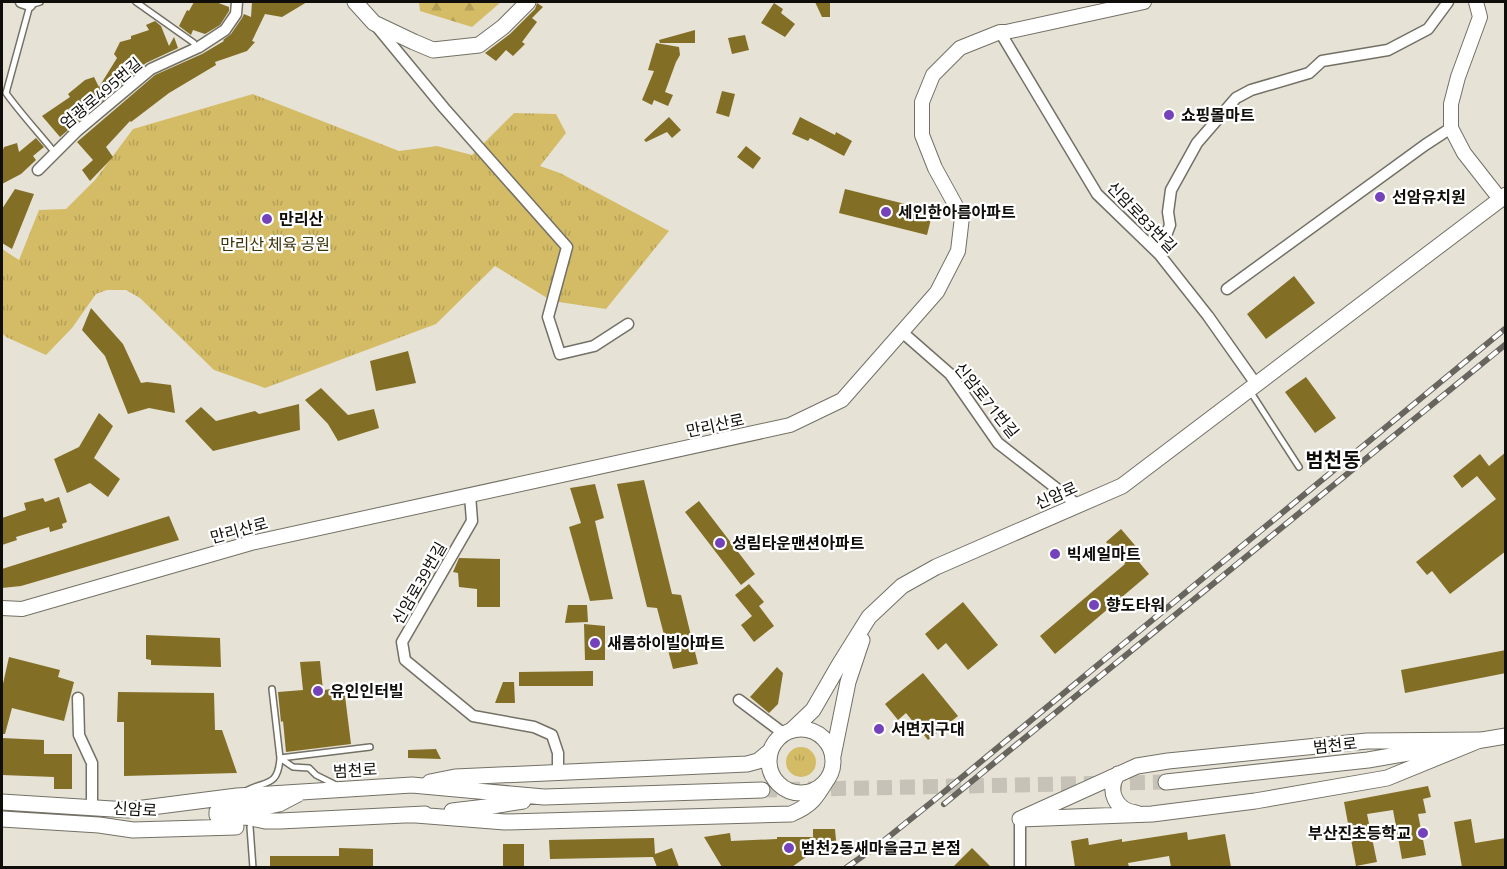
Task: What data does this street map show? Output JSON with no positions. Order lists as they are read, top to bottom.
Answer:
{
  "streets": {
    "main road": ["신암로", "범천로"],
    "street": [
      "엄광로495번길",
      "신암로83번길",
      "신암로71번길",
      "만리산로",
      "신암로39번길"
    ]
  },
  "crossings": [
    ["신암로83번길", "만리산로"],
    ["신암로83번길", "신암로"],
    ["신암로71번길", "만리산로"],
    ["신암로71번길", "신암로"],
    ["만리산로", "신암로39번길"],
    ["신암로", "범천로"]
  ],
  "districts": ["범천동"],
  "parks": ["만리산 체육 공원"],
  "places": [
    "쇼핑몰마트",
    "선암유치원",
    "세인한아름아파트",
    "만리산",
    "성림타운맨션아파트",
    "빅세일마트",
    "향도타워",
    "새롬하이빌아파트",
    "유인인터빌",
    "서면지구대",
    "부산진초등학교",
    "범천2동새마을금고 본점"
  ]
}
